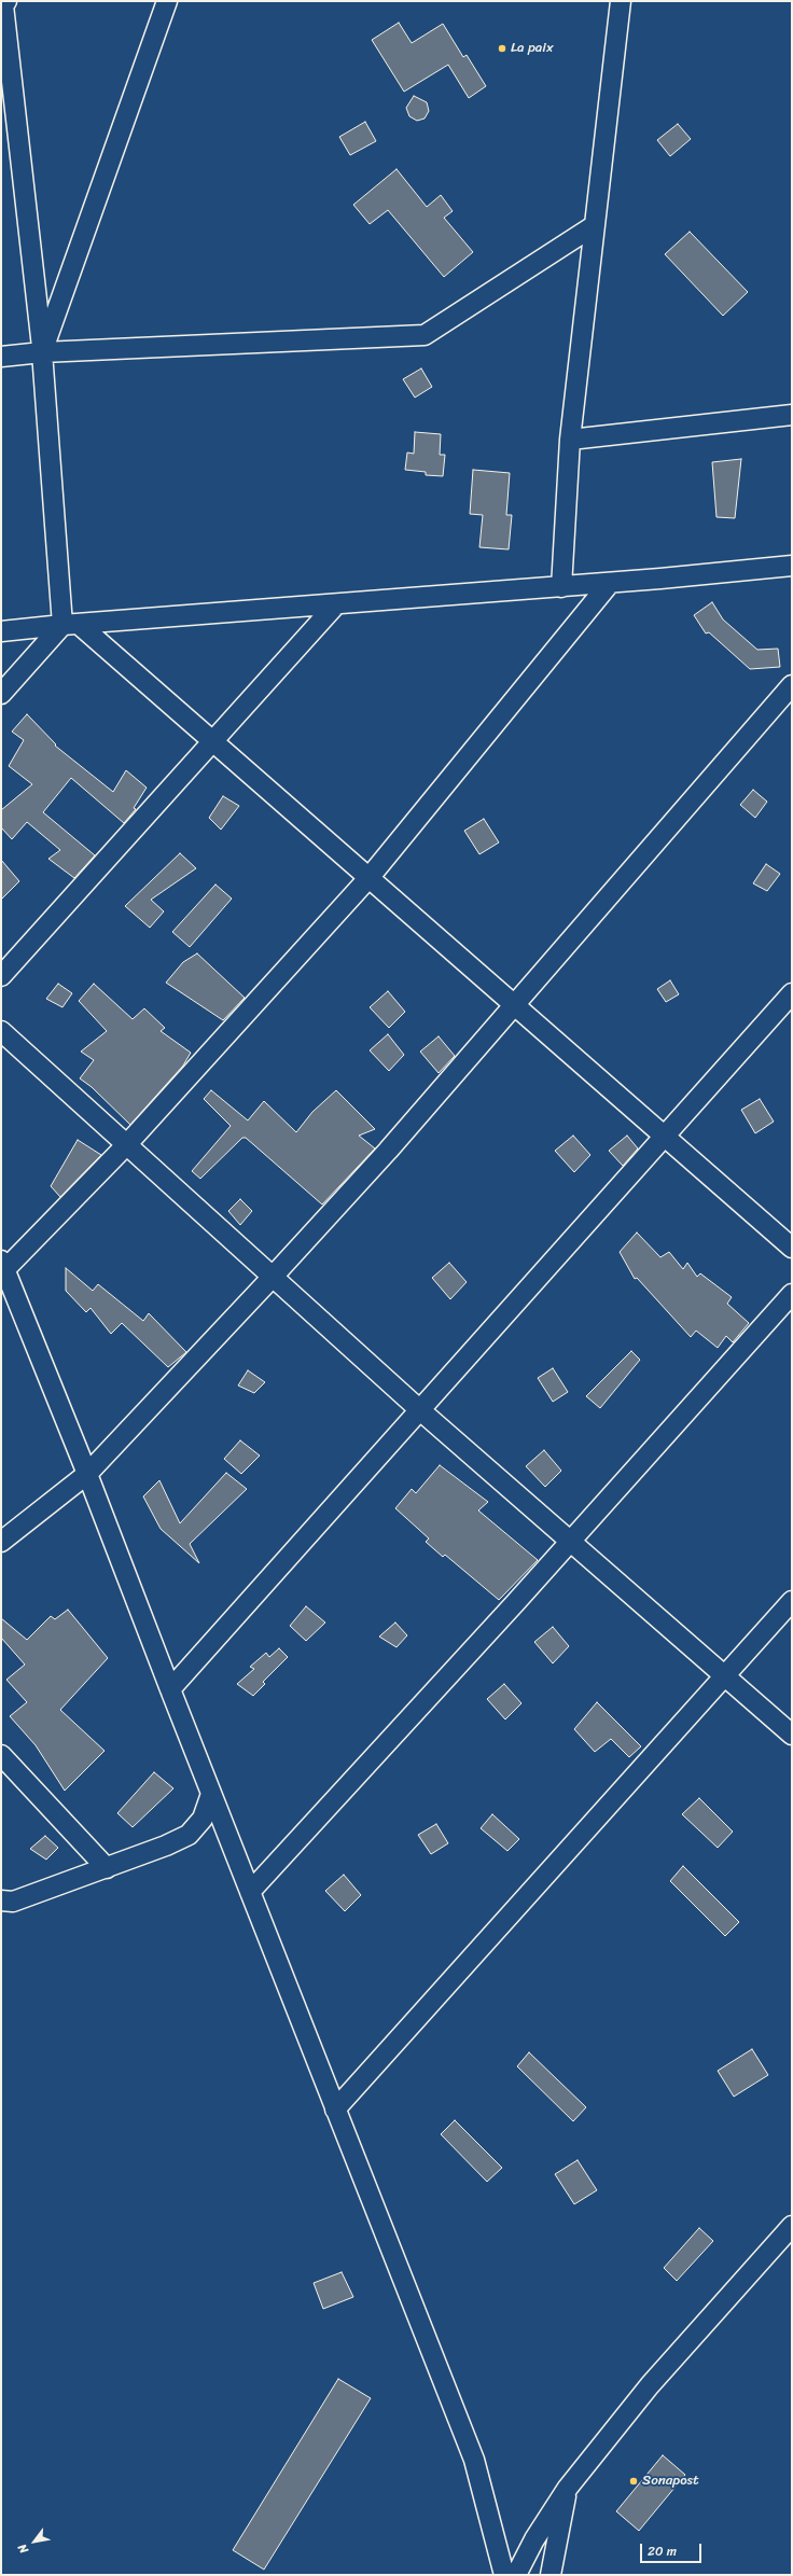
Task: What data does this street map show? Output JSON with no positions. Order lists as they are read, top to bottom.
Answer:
{
  "places": ["La paix", "Sonapost"],
  "scale_bar": "20 m",
  "north": "bottom left"
}
